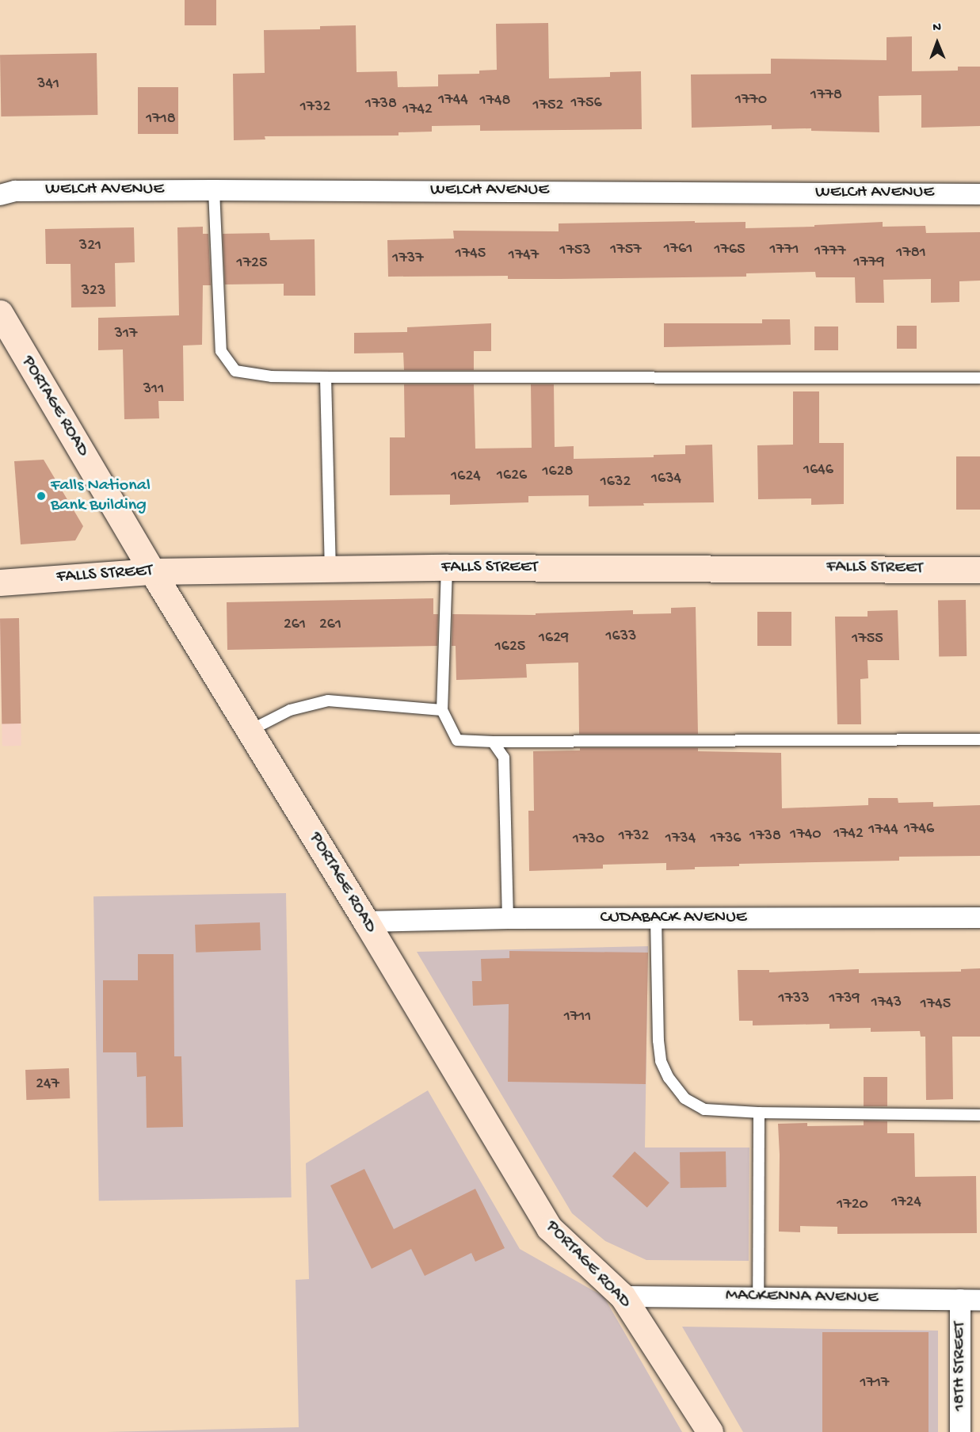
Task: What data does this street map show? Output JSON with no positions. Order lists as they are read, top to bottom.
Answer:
{
  "streets": {
    "street": [
      "WELCH AVENUE",
      "PORTAGE ROAD",
      "FALLS STREET",
      "CUDABACK AVENUE",
      "MACKENNA AVENUE",
      "18TH STREET"
    ]
  },
  "crossings": [
    ["PORTAGE ROAD", "FALLS STREET"],
    ["PORTAGE ROAD", "CUDABACK AVENUE"],
    ["PORTAGE ROAD", "MACKENNA AVENUE"],
    ["MACKENNA AVENUE", "18TH STREET"]
  ],
  "places": ["Falls National Bank Building"],
  "house_numbers": [
    "341",
    "1778",
    "1744",
    "1770",
    "1748",
    "1756",
    "1738",
    "1752",
    "1732",
    "1742",
    "1718",
    "321",
    "1761",
    "1757",
    "1765",
    "1771",
    "1753",
    "1777",
    "1781",
    "1745",
    "1747",
    "1737",
    "1779",
    "1725",
    "323",
    "317",
    "311",
    "1646",
    "1628",
    "1626",
    "1624",
    "1634",
    "1632",
    "261",
    "261",
    "1633",
    "1629",
    "1755",
    "1625",
    "1746",
    "1744",
    "1742",
    "1740",
    "1732",
    "1738",
    "1734",
    "1736",
    "1730",
    "1733",
    "1739",
    "1743",
    "1745",
    "1711",
    "247",
    "1724",
    "1720",
    "1717"
  ],
  "north": "top"
}
